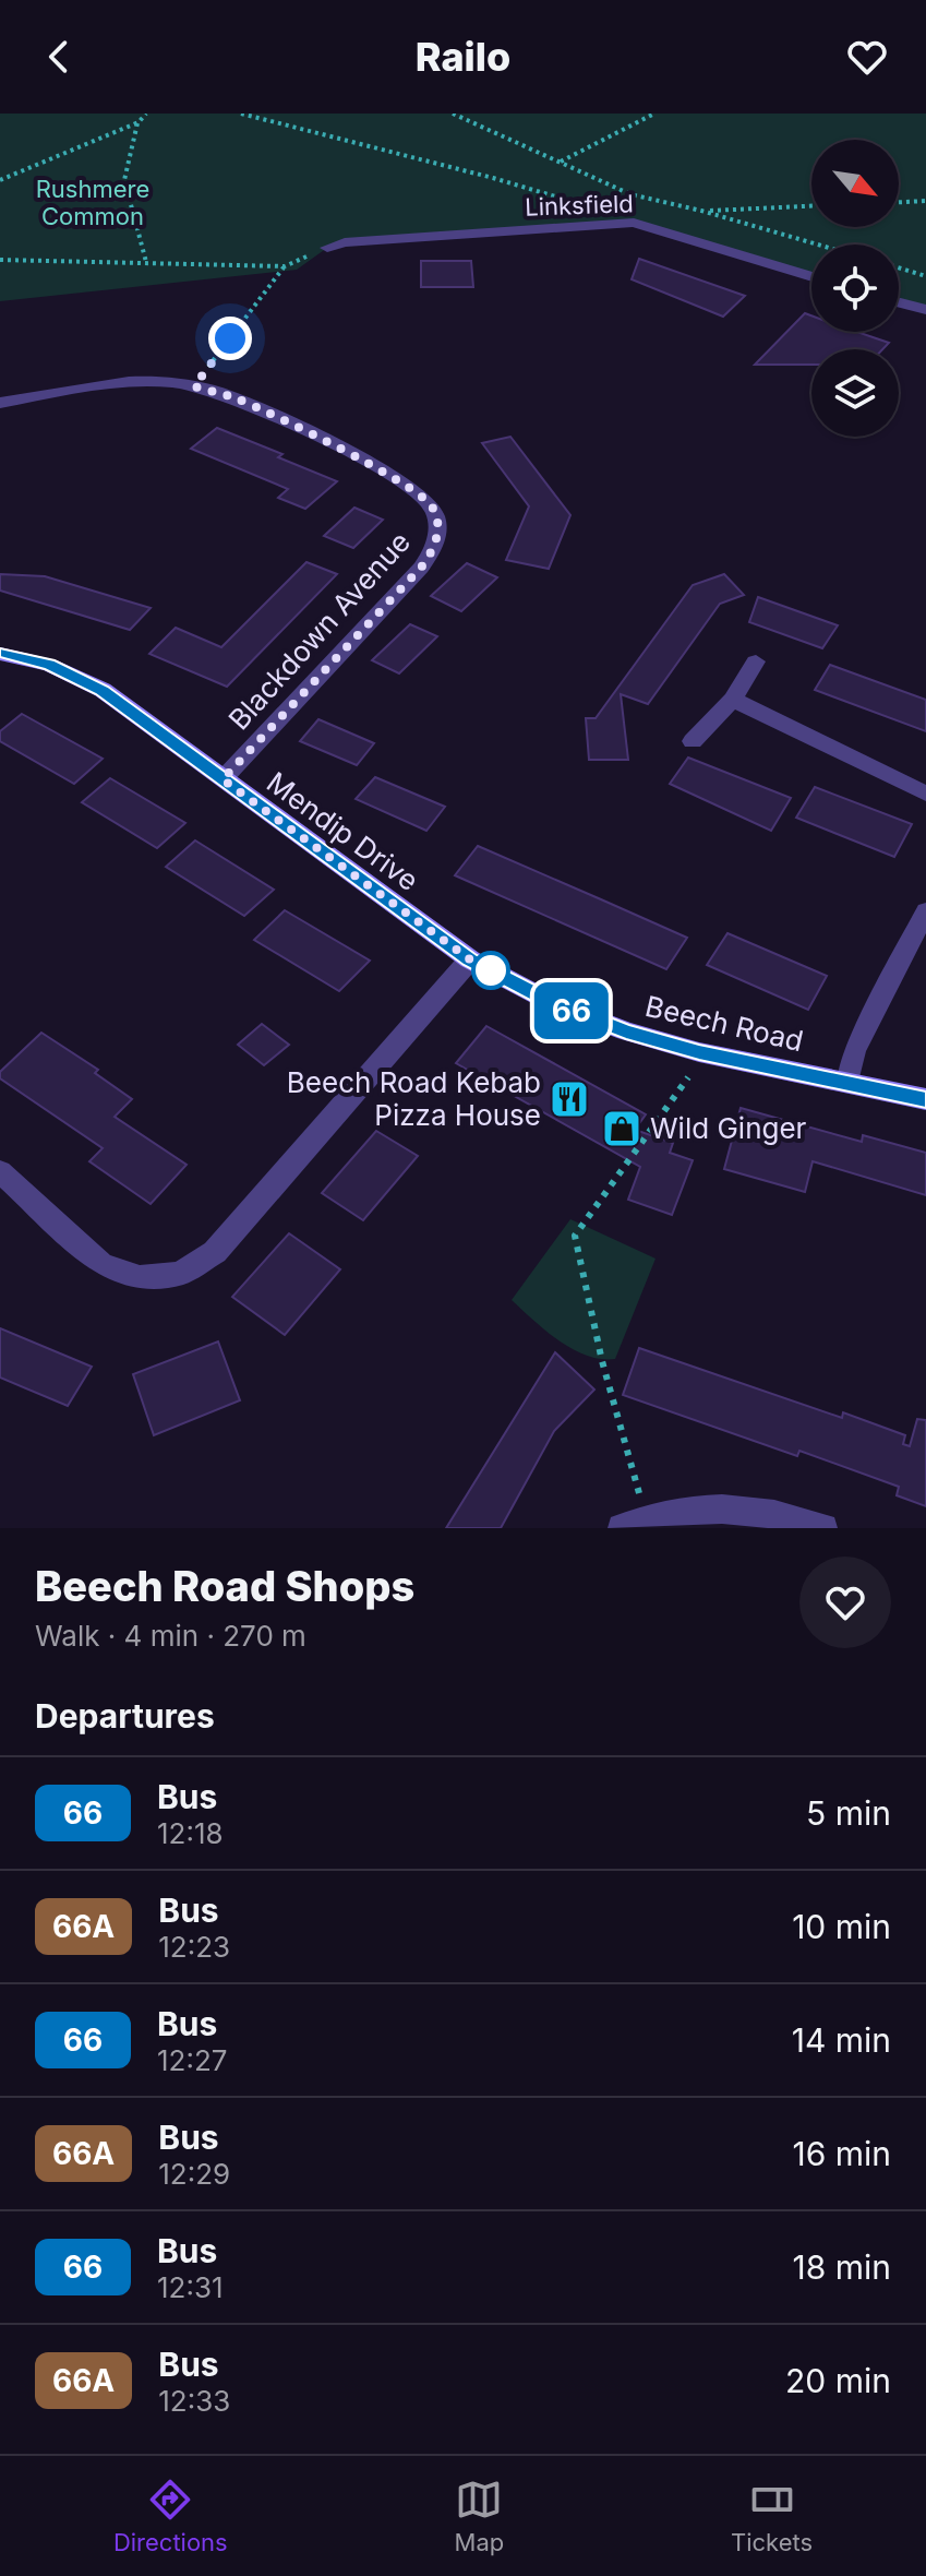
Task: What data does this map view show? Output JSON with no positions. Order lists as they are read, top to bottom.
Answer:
{
  "streets": {
    "street": [
      "Linksfield",
      "Blackdown Avenue",
      "Mendip Drive",
      "Beech Road"
    ]
  },
  "crossings": [
    ["Blackdown Avenue", "Mendip Drive"],
    ["Mendip Drive", "Beech Road"]
  ],
  "parks": ["Rushmere Common"],
  "places": {
    "restaurant": ["Beech Road Kebab Pizza House"],
    "shop": ["Wild Ginger"]
  },
  "lines": ["bus line 66"],
  "north": "bottom right",
  "page": {
    "header": "Railo",
    "on_map": "66",
    "heading": [
      ["Beech Road Shops", "Walk · 4 min · 270 m"],
      "Departures"
    ],
    "list": [
      {
        "mark": "66",
        "name": "Bus",
        "note": "12:18",
        "value": "5 min"
      },
      {
        "mark": "66A",
        "name": "Bus",
        "note": "12:23",
        "value": "10 min"
      },
      {
        "mark": "66",
        "name": "Bus",
        "note": "12:27",
        "value": "14 min"
      },
      {
        "mark": "66A",
        "name": "Bus",
        "note": "12:29",
        "value": "16 min"
      },
      {
        "mark": "66",
        "name": "Bus",
        "note": "12:31",
        "value": "18 min"
      },
      {
        "mark": "66A",
        "name": "Bus",
        "note": "12:33",
        "value": "20 min"
      }
    ],
    "tabs": ["Directions", "Map", "Tickets"]
  }
}
